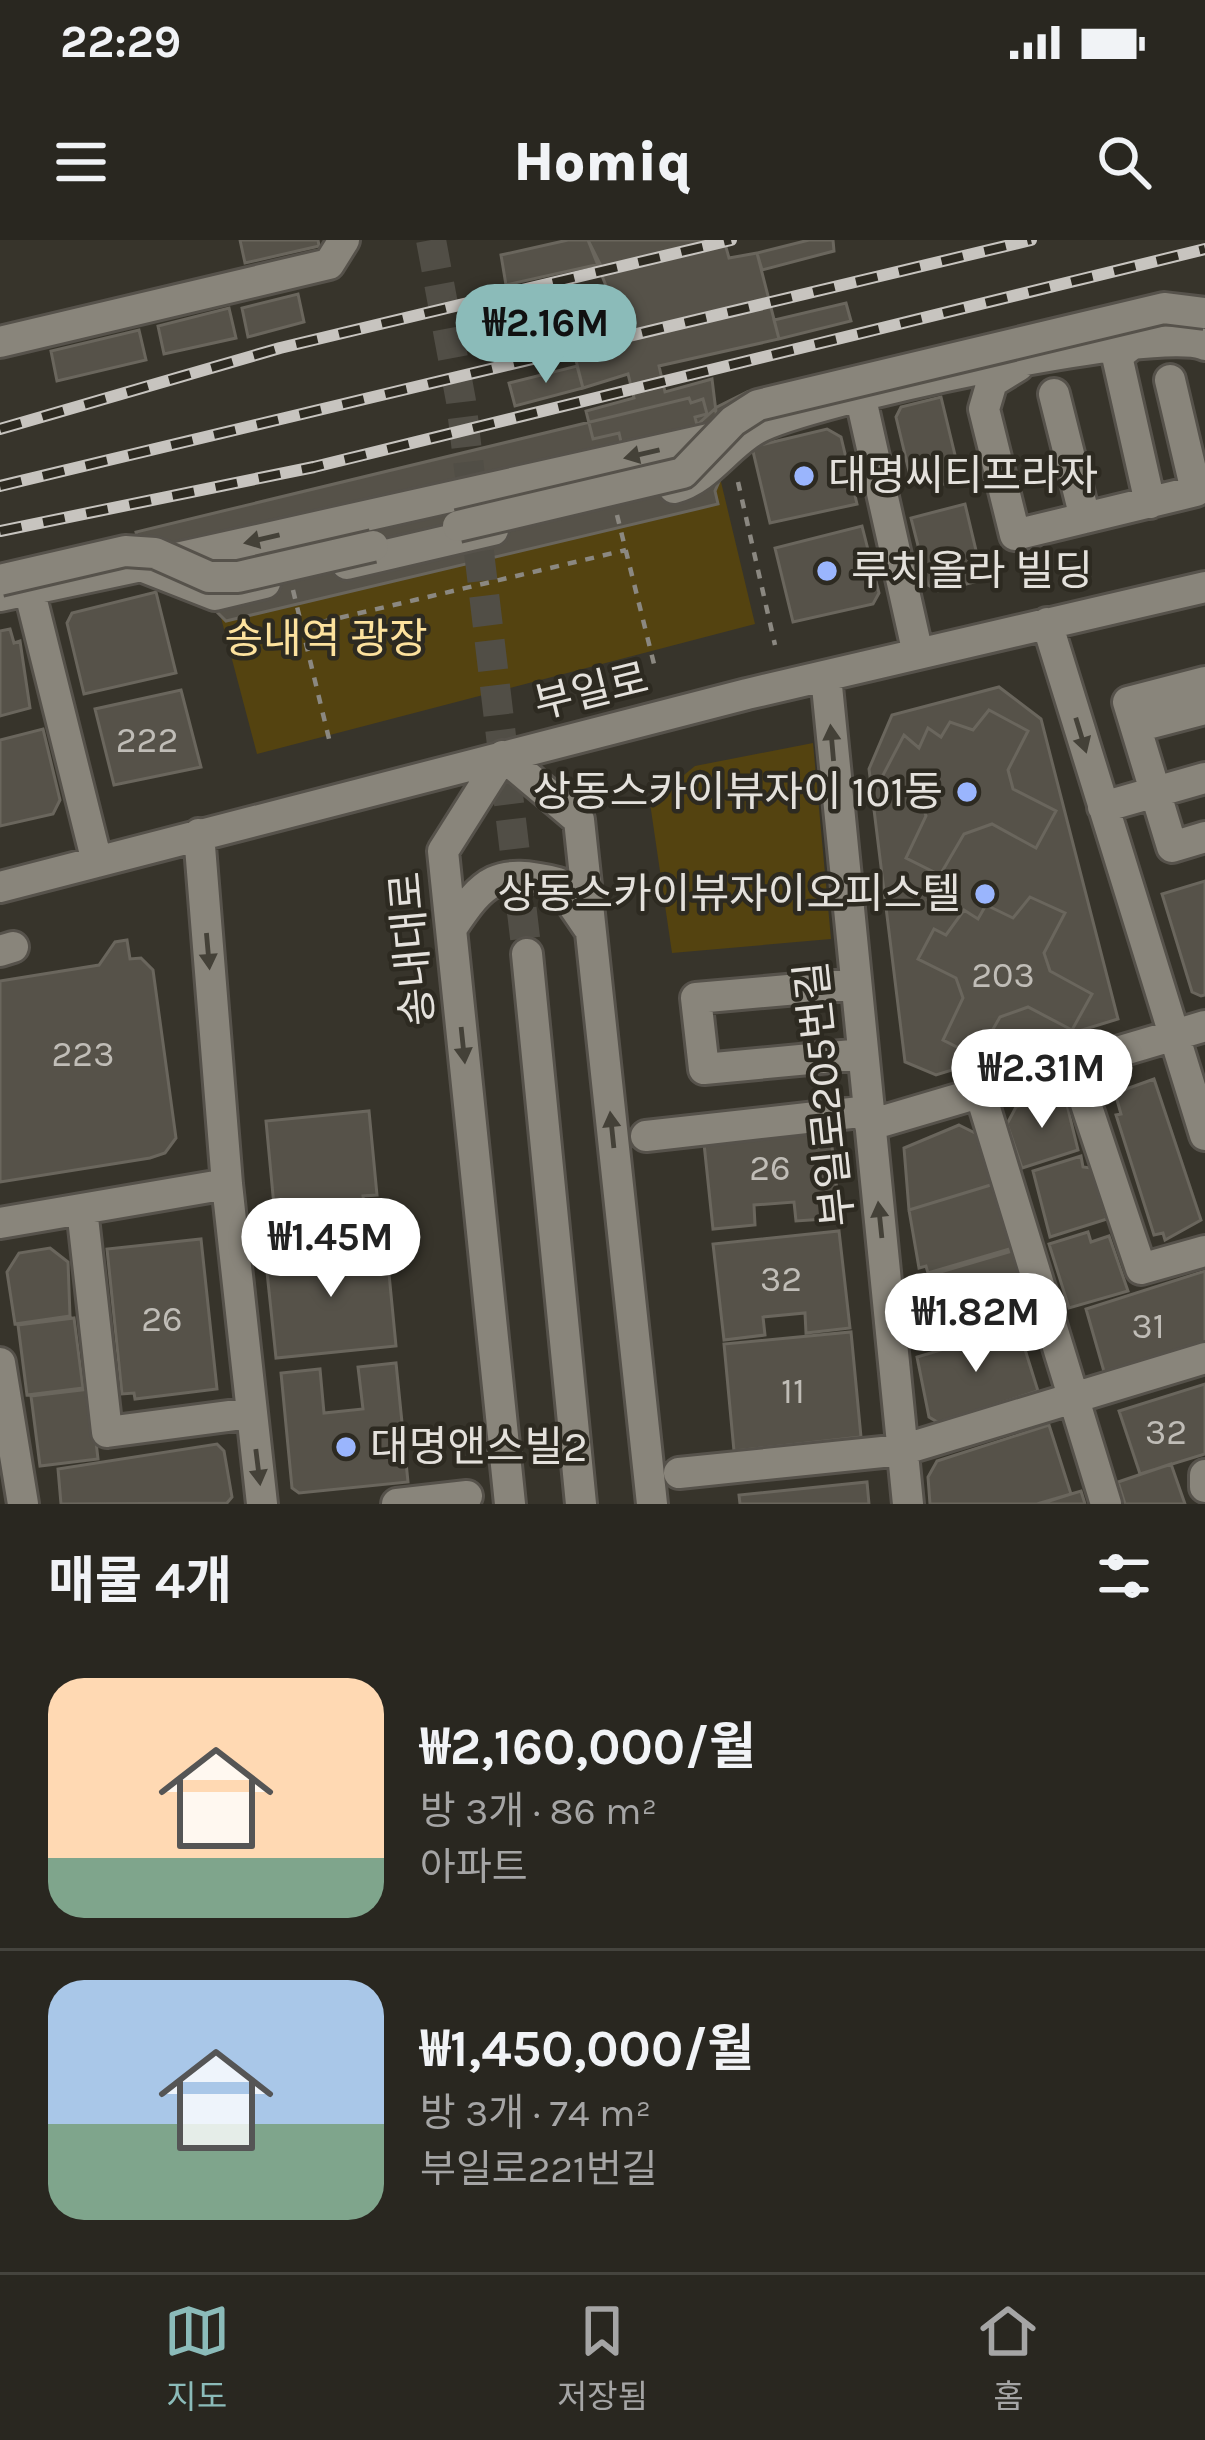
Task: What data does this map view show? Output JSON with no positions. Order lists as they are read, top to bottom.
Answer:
{
  "streets": {
    "street": ["부일로", "송내대로", "부일로205번길"]
  },
  "crossings": [
    ["부일로", "송내대로"],
    ["부일로", "부일로205번길"]
  ],
  "parks": ["송내역 광장"],
  "places": [
    "대명씨티프라자",
    "루치올라 빌딩",
    "상동스카이뷰자이 101동",
    "상동스카이뷰자이오피스텔",
    "대명앤스빌2"
  ],
  "house_numbers": [
    "222",
    "203",
    "223",
    "26",
    "32",
    "26",
    "31",
    "11",
    "32"
  ],
  "page": {
    "status": "22:29",
    "header": "Homiq",
    "price": [
      "₩2.16M",
      "₩2.31M",
      "₩1.45M",
      "₩1.82M"
    ],
    "heading": "매물 4개",
    "list": [
      {
        "name": "₩2,160,000/월",
        "note": "방 3개 · 86 m² · 아파트"
      },
      {
        "name": "₩1,450,000/월",
        "note": "방 3개 · 74 m² · 부일로221번길"
      }
    ],
    "tabs": ["지도", "저장됨", "홈"]
  }
}
